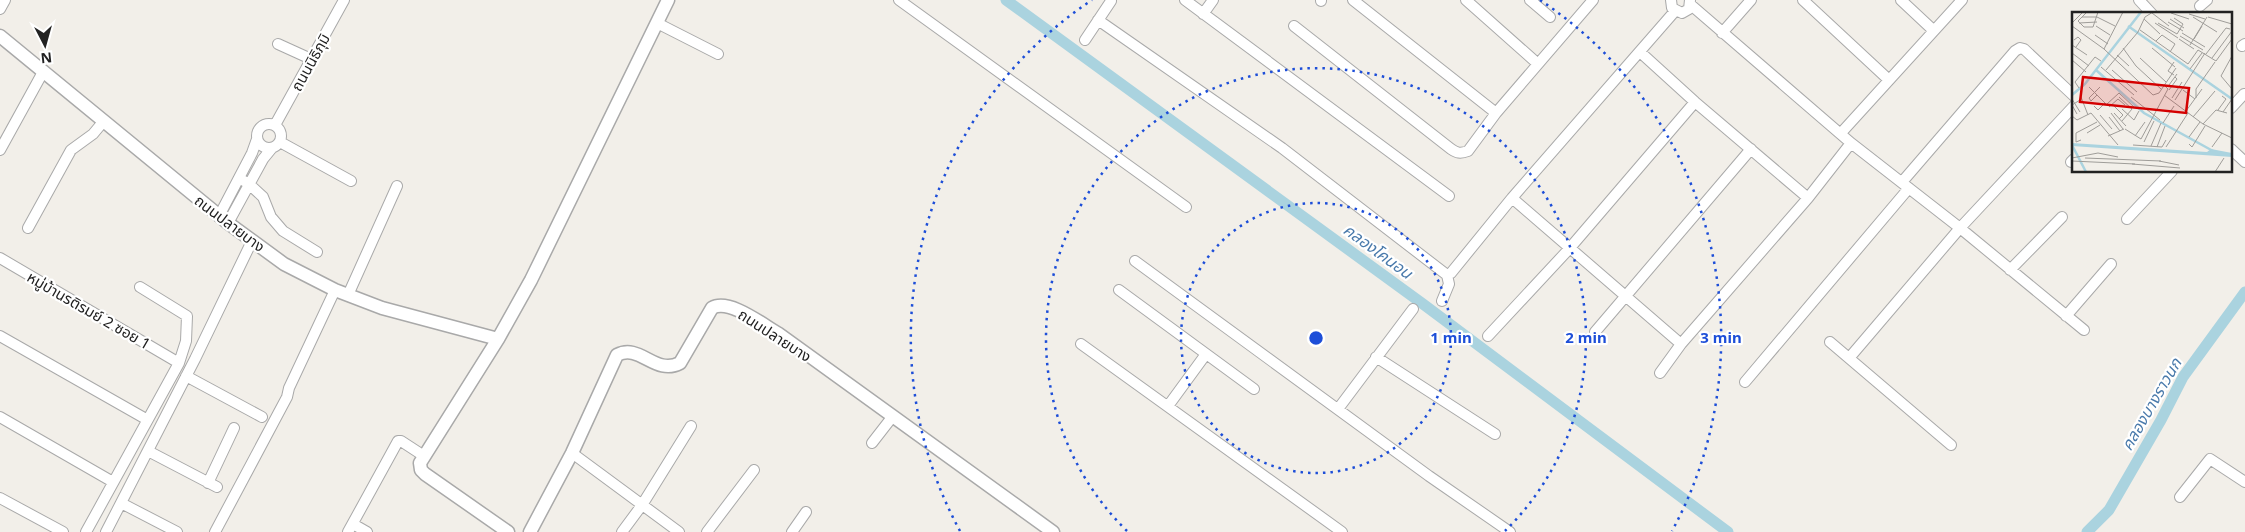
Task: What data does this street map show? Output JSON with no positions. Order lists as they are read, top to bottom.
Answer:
{
  "streets": {
    "street": ["ถนนนิธิภุมิ", "ถนนปลายบาง", "หมู่บ้านรติรมย์ 2 ซอย 1"]
  },
  "water": ["คลองโคนอน", "คลองบางราวนก"],
  "north": "bottom",
  "rings": ["1 min", "2 min", "3 min"]
}
